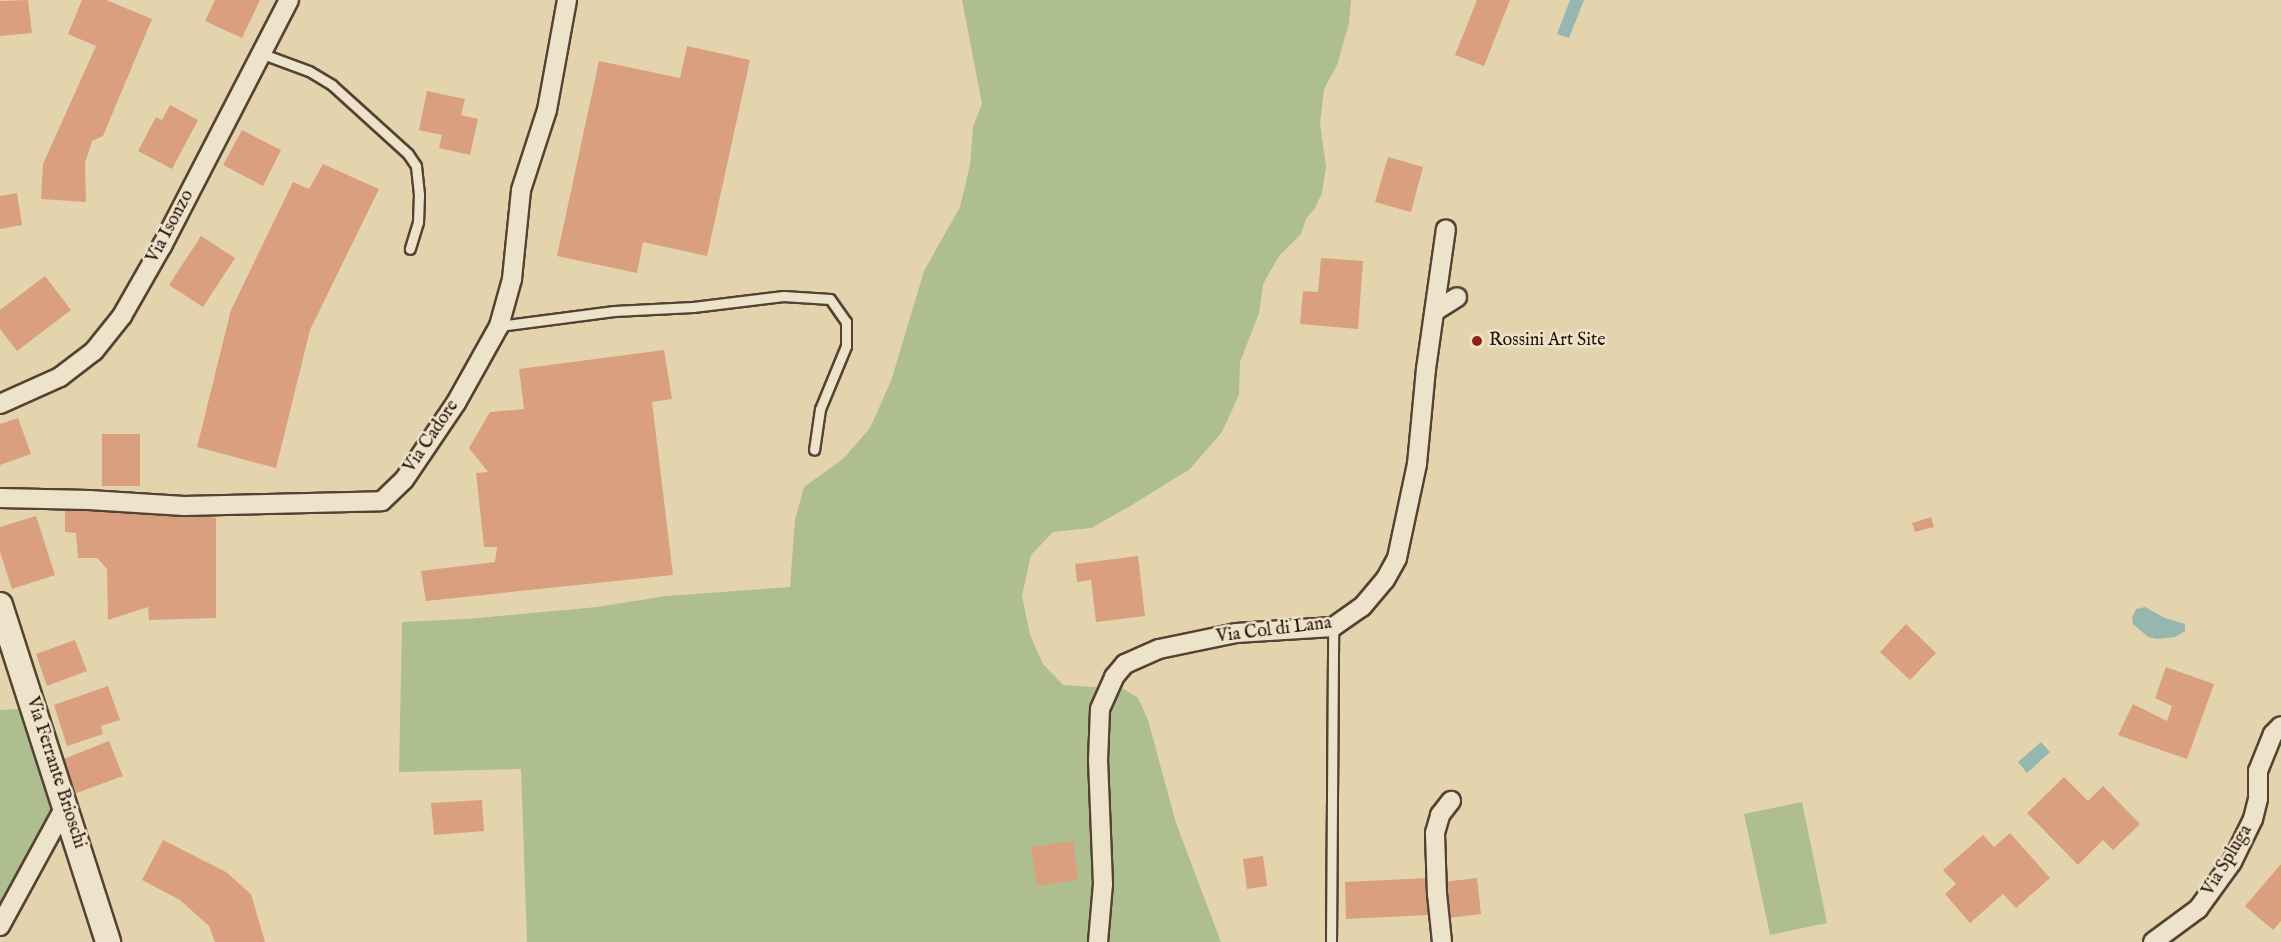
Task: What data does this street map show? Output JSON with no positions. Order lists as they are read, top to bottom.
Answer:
{
  "streets": {
    "street": [
      "Via Isonzo",
      "Via Cadore",
      "Via Col di Lana",
      "Via Ferrante Brioschi",
      "Via Spluga"
    ]
  },
  "places": ["Rossini Art Site"]
}
